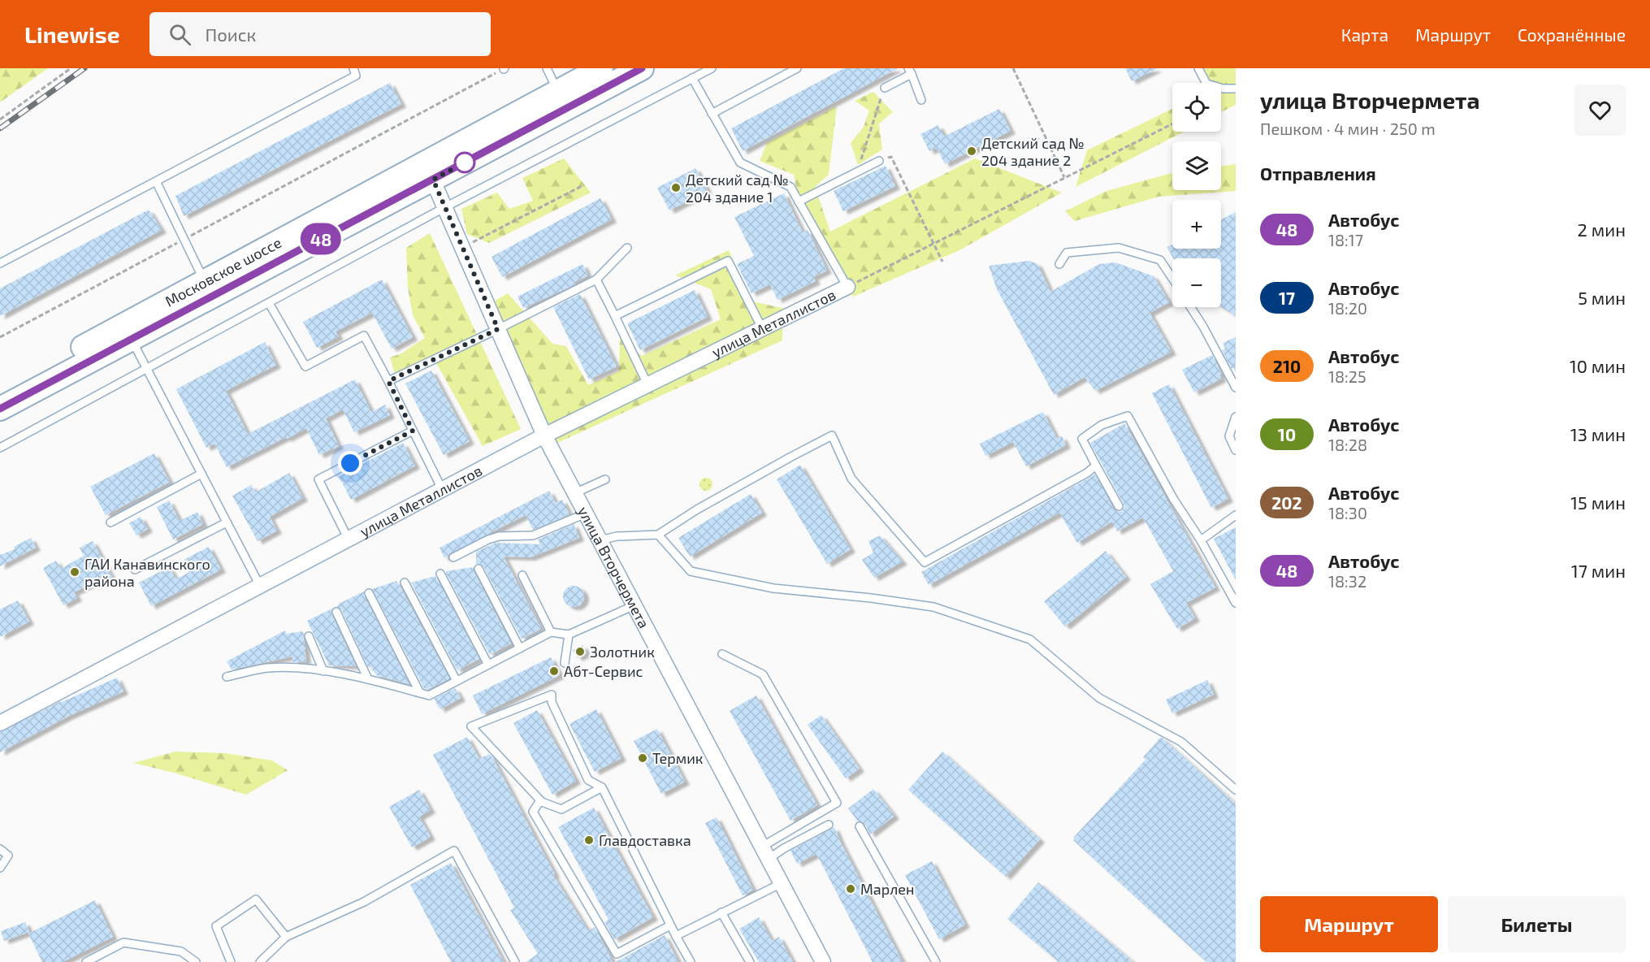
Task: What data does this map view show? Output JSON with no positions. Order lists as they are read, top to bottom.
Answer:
{
  "streets": {
    "main road": ["Московское шоссе"],
    "street": ["улица Металлистов", "улица Вторчермета"]
  },
  "crossings": [
    ["Московское шоссе", "улица Вторчермета"],
    ["улица Металлистов", "улица Вторчермета"]
  ],
  "places": [
    "Детский сад № 204 здание 2",
    "Детский сад № 204 здание 1",
    "ГАИ Канавинского района",
    "Золотник",
    "Абт-Сервис",
    "Термик",
    "Главдоставка",
    "Марлен"
  ],
  "lines": ["bus line 48"],
  "page": {
    "header": "Linewise",
    "search": "Поиск",
    "nav": ["Карта", "Маршрут", "Сохранённые"],
    "on_map": "48",
    "heading": [
      ["улица Вторчермета", "Пешком · 4 мин · 250 m"],
      "Отправления"
    ],
    "map_buttons": ["+", "−"],
    "list": [
      {
        "mark": "48",
        "name": "Автобус",
        "note": "18:17",
        "value": "2 мин"
      },
      {
        "mark": "17",
        "name": "Автобус",
        "note": "18:20",
        "value": "5 мин"
      },
      {
        "mark": "210",
        "name": "Автобус",
        "note": "18:25",
        "value": "10 мин"
      },
      {
        "mark": "10",
        "name": "Автобус",
        "note": "18:28",
        "value": "13 мин"
      },
      {
        "mark": "202",
        "name": "Автобус",
        "note": "18:30",
        "value": "15 мин"
      },
      {
        "mark": "48",
        "name": "Автобус",
        "note": "18:32",
        "value": "17 мин"
      }
    ],
    "buttons": ["Маршрут", "Билеты"]
  }
}
